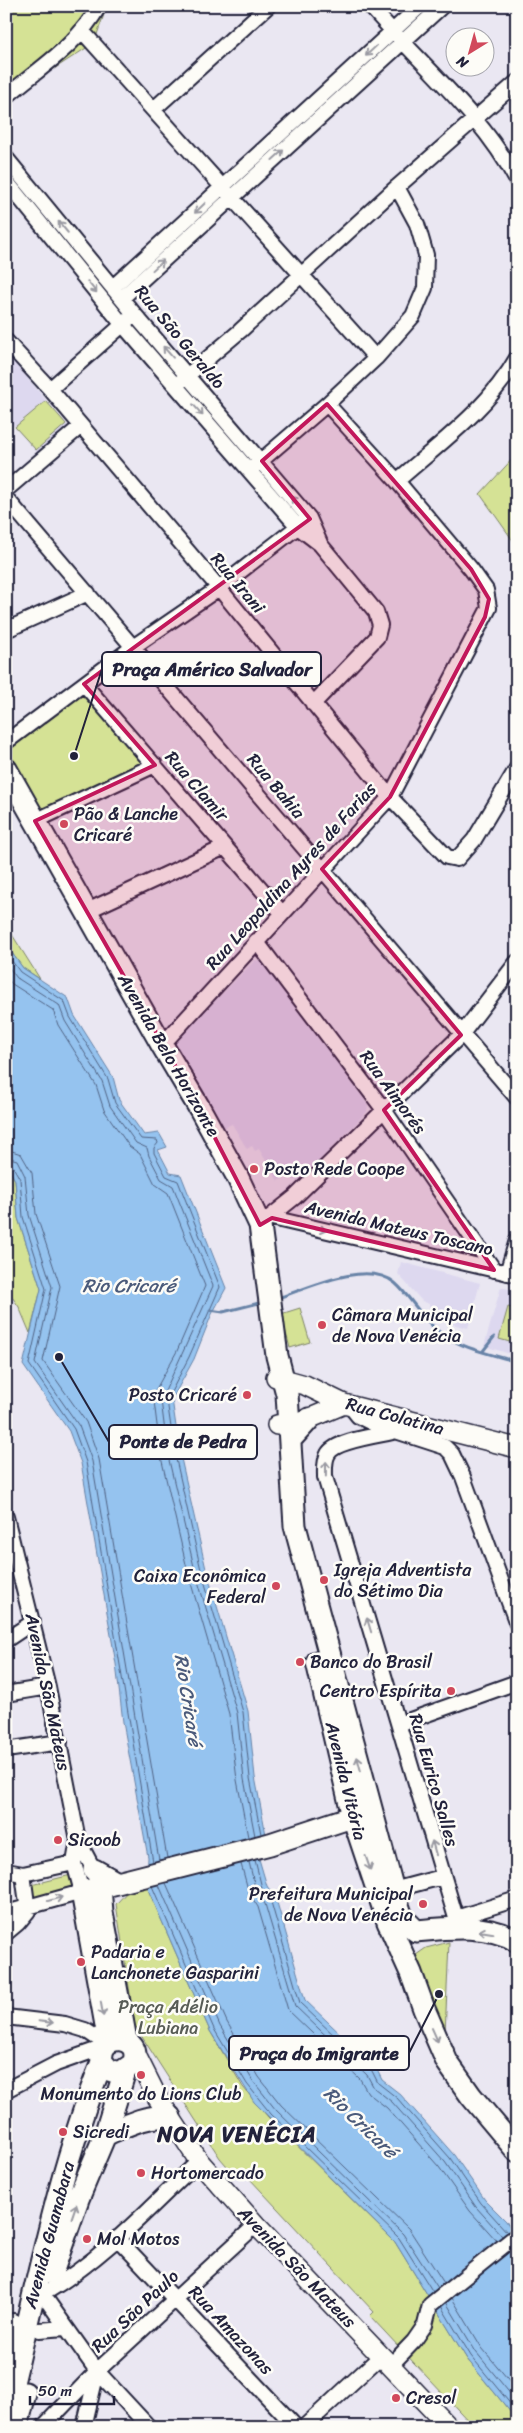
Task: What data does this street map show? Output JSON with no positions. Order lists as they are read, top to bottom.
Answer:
{
  "streets": {
    "main road": [
      "Avenida Belo Horizonte",
      "Avenida São Mateus",
      "Avenida Vitória",
      "Avenida Guanabara"
    ],
    "street": [
      "Rua São Geraldo",
      "Rua Irani",
      "Rua Clamir",
      "Rua Bahia",
      "Rua Leopoldina Ayres de Farias",
      "Rua Aimorés",
      "Avenida Mateus Toscano",
      "Rua Colatina",
      "Rua Eurico Salles",
      "Rua São Paulo",
      "Rua Amazonas"
    ]
  },
  "crossings": [
    ["Rua São Geraldo", "Rua Irani"],
    ["Rua Irani", "Rua Leopoldina Ayres de Farias"],
    ["Rua Clamir", "Rua Leopoldina Ayres de Farias"],
    ["Rua Bahia", "Rua Leopoldina Ayres de Farias"],
    ["Rua Leopoldina Ayres de Farias", "Avenida Belo Horizonte"],
    ["Rua Leopoldina Ayres de Farias", "Rua Aimorés"],
    ["Avenida Belo Horizonte", "Avenida Mateus Toscano"],
    ["Avenida Belo Horizonte", "Rua Colatina"],
    ["Avenida Belo Horizonte", "Avenida Vitória"],
    ["Rua Aimorés", "Avenida Mateus Toscano"],
    ["Rua Colatina", "Avenida Vitória"],
    ["Avenida São Mateus", "Avenida Guanabara"],
    ["Avenida São Mateus", "Rua São Paulo"],
    ["Avenida Guanabara", "Rua São Paulo"],
    ["Avenida Guanabara", "Rua Amazonas"],
    ["Rua São Paulo", "Rua Amazonas"]
  ],
  "one_way": ["Avenida Mateus Toscano", "Rua Eurico Salles"],
  "districts": ["NOVA VENÉCIA"],
  "water": ["Rio Cricaré"],
  "parks": ["Praça Adélio Lubiana"],
  "places": [
    "Praça Américo Salvador",
    "Pão & Lanche Cricaré",
    "Posto Rede Coope",
    "Câmara Municipal de Nova Venécia",
    "Ponte de Pedra",
    "Posto Cricaré",
    "Igreja Adventista do Sétimo Dia",
    "Caixa Econômica Federal",
    "Banco do Brasil",
    "Centro Espírita",
    "Sicoob",
    "Prefeitura Municipal de Nova Venécia",
    "Padaria e Lanchonete Gasparini",
    "Praça do Imigrante",
    "Monumento do Lions Club",
    "Sicredi",
    "Hortomercado",
    "Mol Motos",
    "Cresol"
  ],
  "scale_bar": "50 m",
  "north": "bottom left"
}
